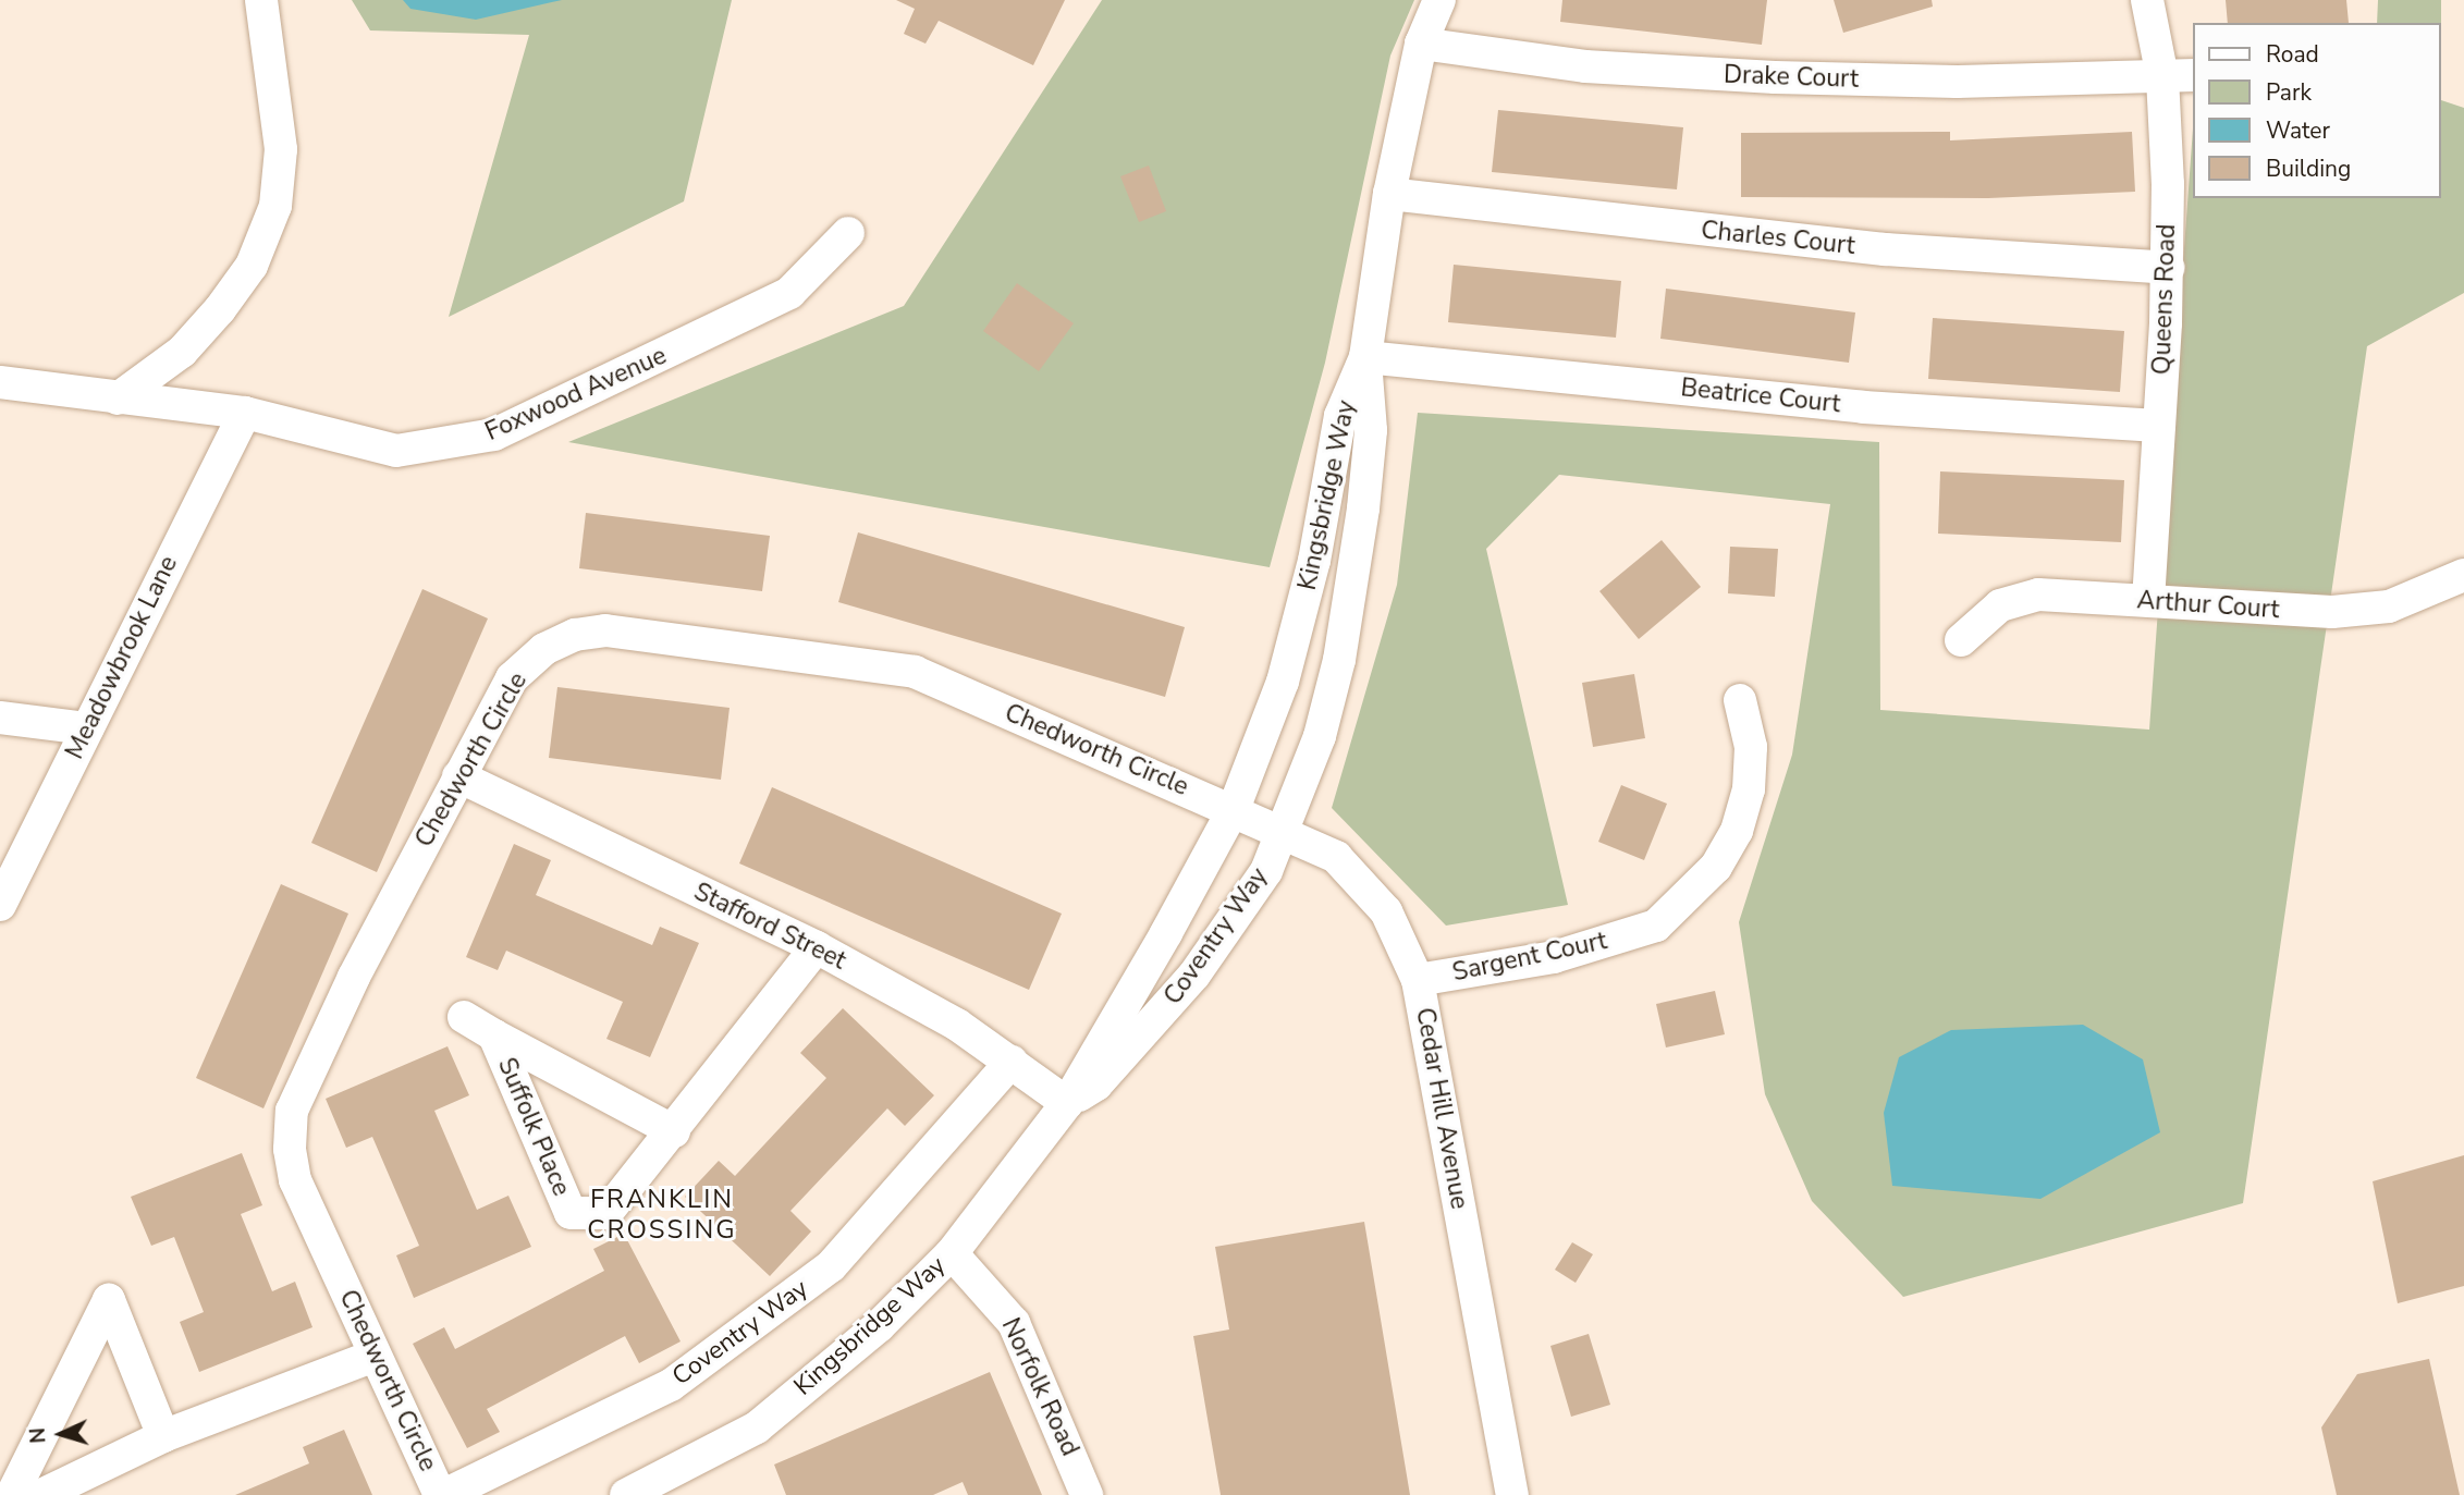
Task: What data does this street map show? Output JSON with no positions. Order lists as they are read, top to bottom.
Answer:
{
  "streets": {
    "street": [
      "Drake Court",
      "Charles Court",
      "Queens Road",
      "Foxwood Avenue",
      "Beatrice Court",
      "Kingsbridge Way",
      "Arthur Court",
      "Meadowbrook Lane",
      "Chedworth Circle",
      "Stafford Street",
      "Coventry Way",
      "Sargent Court",
      "Cedar Hill Avenue",
      "Suffolk Place",
      "Norfolk Road"
    ]
  },
  "crossings": [
    ["Drake Court", "Queens Road"],
    ["Drake Court", "Kingsbridge Way"],
    ["Charles Court", "Queens Road"],
    ["Charles Court", "Kingsbridge Way"],
    ["Queens Road", "Beatrice Court"],
    ["Queens Road", "Arthur Court"],
    ["Foxwood Avenue", "Meadowbrook Lane"],
    ["Beatrice Court", "Kingsbridge Way"],
    ["Beatrice Court", "Coventry Way"],
    ["Kingsbridge Way", "Chedworth Circle"],
    ["Kingsbridge Way", "Stafford Street"],
    ["Kingsbridge Way", "Coventry Way"],
    ["Kingsbridge Way", "Cedar Hill Avenue"],
    ["Kingsbridge Way", "Norfolk Road"],
    ["Chedworth Circle", "Stafford Street"],
    ["Chedworth Circle", "Coventry Way"],
    ["Chedworth Circle", "Cedar Hill Avenue"],
    ["Stafford Street", "Coventry Way"],
    ["Stafford Street", "Suffolk Place"],
    ["Coventry Way", "Cedar Hill Avenue"],
    ["Sargent Court", "Cedar Hill Avenue"]
  ],
  "districts": ["FRANKLIN CROSSING"],
  "legend": [
    "Road",
    "Park",
    "Water",
    "Building"
  ],
  "north": "left"
}
